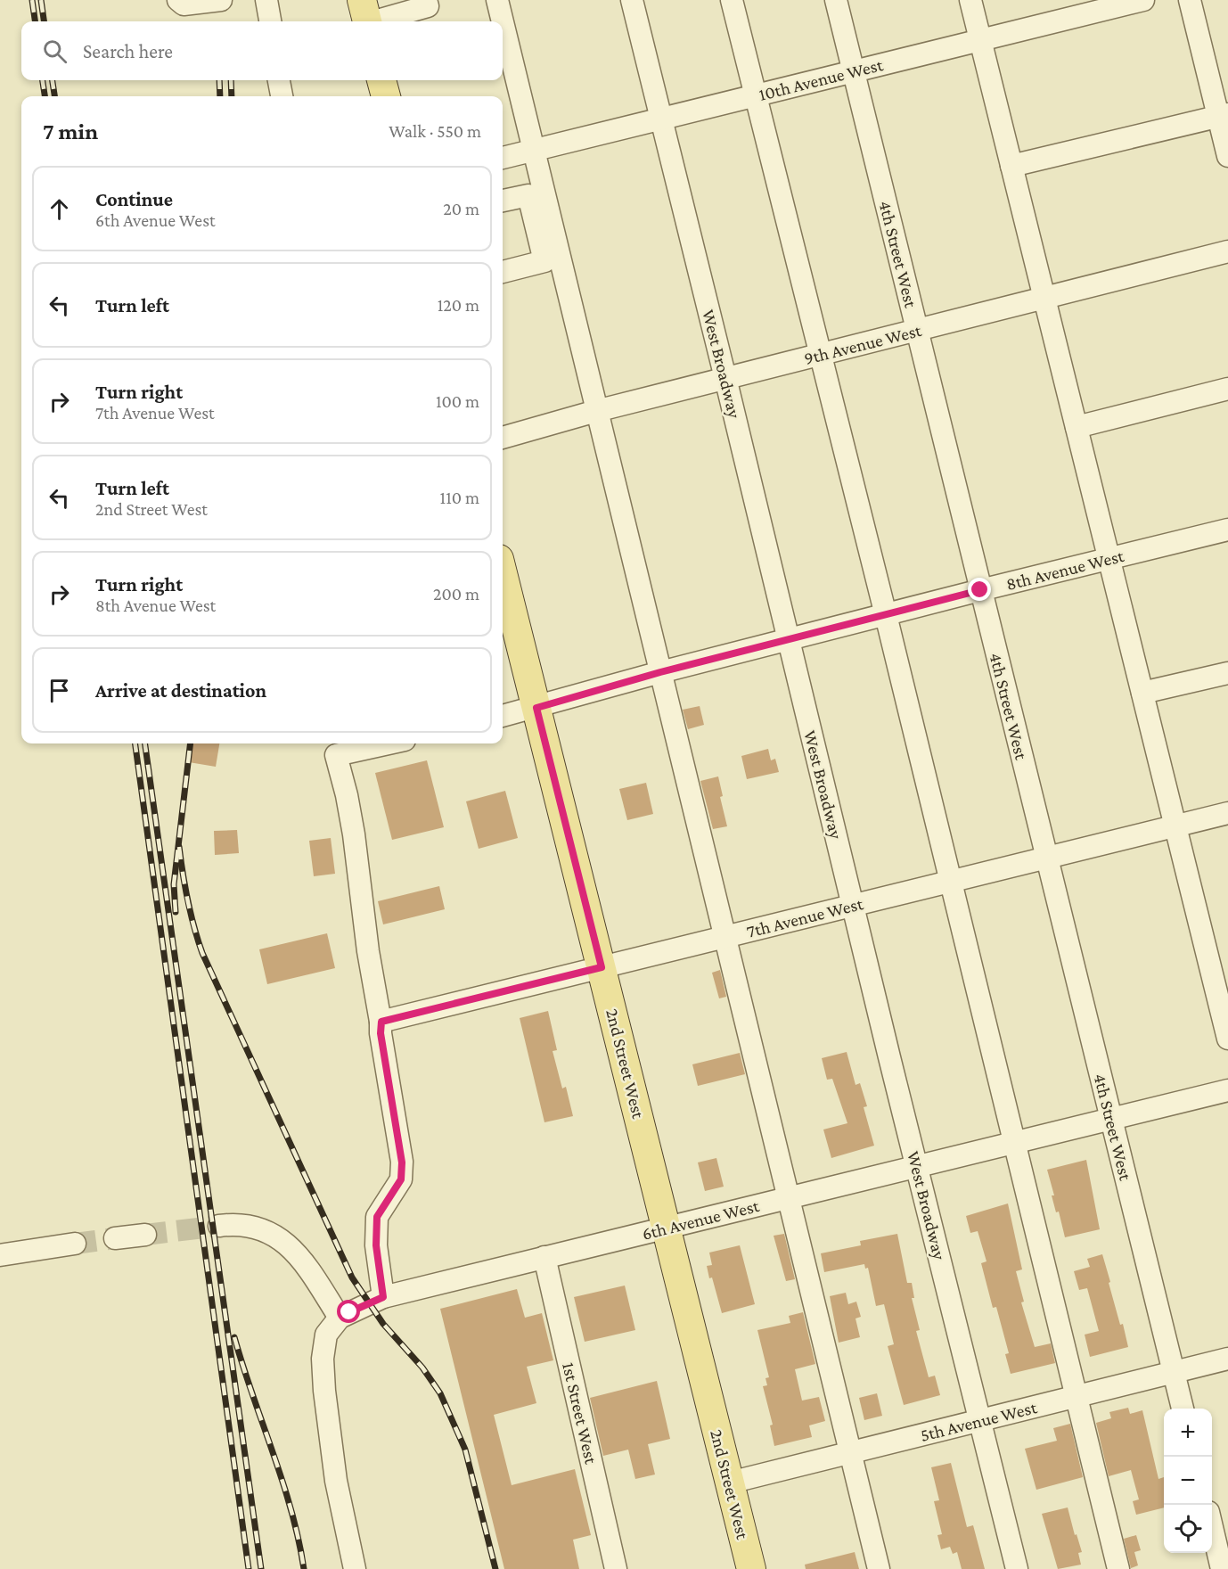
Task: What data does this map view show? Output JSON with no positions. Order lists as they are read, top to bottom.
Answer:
{
  "streets": {
    "main road": ["2nd Street West"],
    "street": [
      "10th Avenue West",
      "4th Street West",
      "9th Avenue West",
      "West Broadway",
      "8th Avenue West",
      "7th Avenue West",
      "6th Avenue West",
      "1st Street West",
      "5th Avenue West"
    ]
  },
  "crossings": [
    ["10th Avenue West", "4th Street West"],
    ["10th Avenue West", "West Broadway"],
    ["4th Street West", "9th Avenue West"],
    ["4th Street West", "8th Avenue West"],
    ["4th Street West", "7th Avenue West"],
    ["4th Street West", "6th Avenue West"],
    ["4th Street West", "5th Avenue West"],
    ["9th Avenue West", "West Broadway"],
    ["West Broadway", "8th Avenue West"],
    ["West Broadway", "7th Avenue West"],
    ["West Broadway", "6th Avenue West"],
    ["West Broadway", "5th Avenue West"],
    ["8th Avenue West", "2nd Street West"],
    ["7th Avenue West", "2nd Street West"],
    ["2nd Street West", "6th Avenue West"],
    ["2nd Street West", "5th Avenue West"],
    ["6th Avenue West", "1st Street West"]
  ],
  "page": {
    "search": "Search here",
    "heading": ["7 min", "Walk · 550 m"],
    "list": [
      ["Continue", "6th Avenue West", "20 m"],
      ["Turn left", "120 m"],
      ["Turn right", "7th Avenue West", "100 m"],
      ["Turn left", "2nd Street West", "110 m"],
      ["Turn right", "8th Avenue West", "200 m"],
      "Arrive at destination"
    ],
    "map_buttons": ["+", "−"]
  }
}
